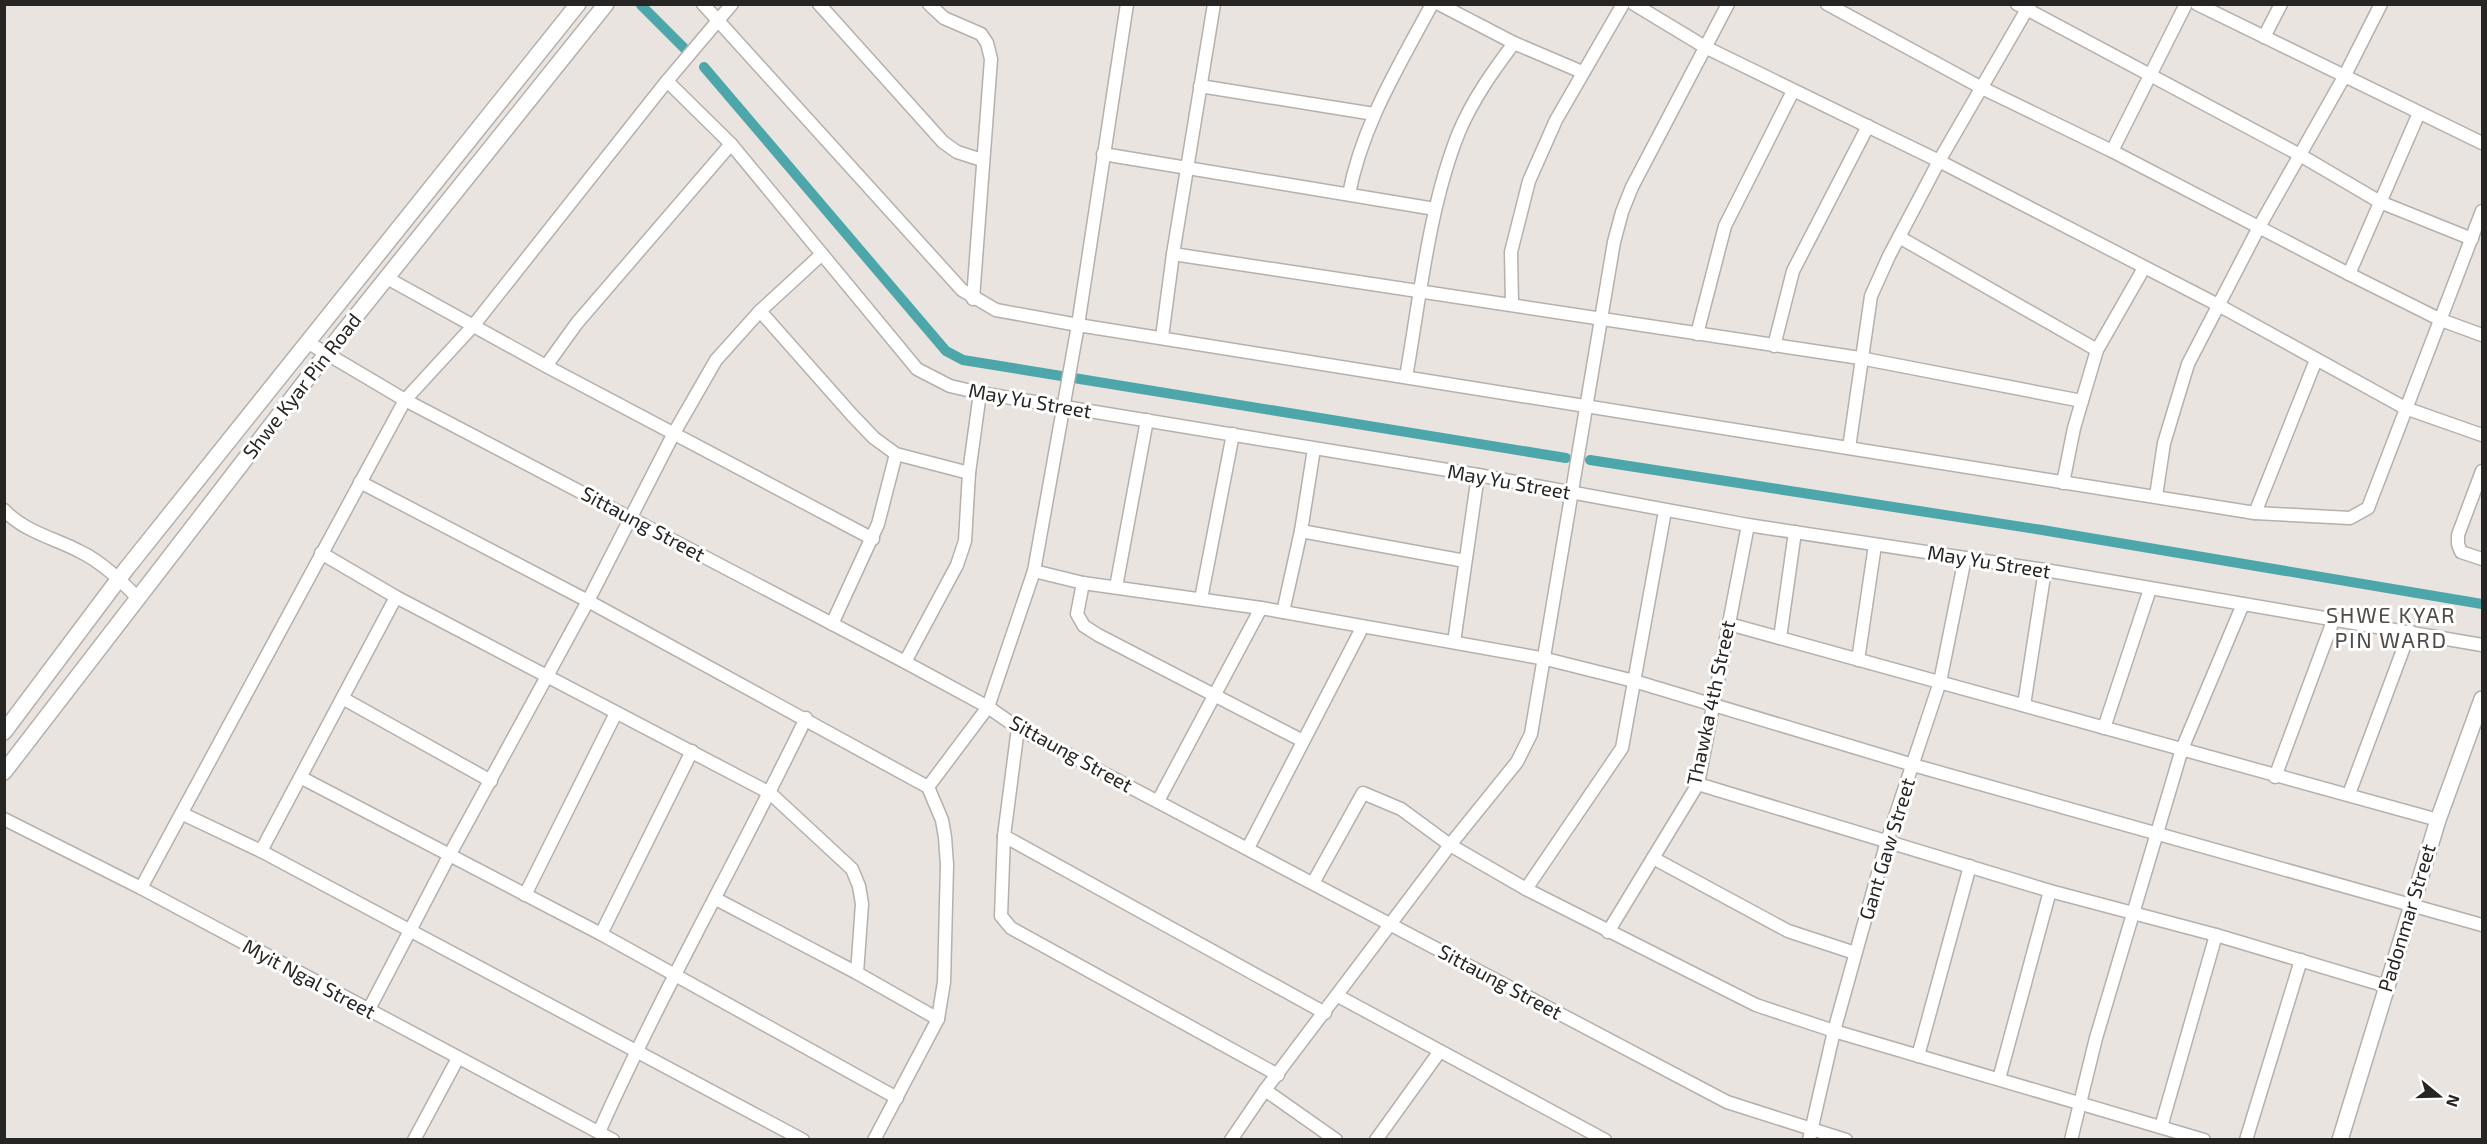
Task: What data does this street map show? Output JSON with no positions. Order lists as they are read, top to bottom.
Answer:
{
  "streets": {
    "street": [
      "Shwe Kyar Pin Road",
      "May Yu Street",
      "Sittaung Street",
      "Thawka 4th Street",
      "Gant Gaw Street",
      "Padonmar Street",
      "Myit Ngal Street"
    ]
  },
  "crossings": [
    ["Shwe Kyar Pin Road", "Sittaung Street"],
    ["May Yu Street", "Thawka 4th Street"],
    ["May Yu Street", "Gant Gaw Street"],
    ["Sittaung Street", "Gant Gaw Street"]
  ],
  "districts": ["SHWE KYAR PIN WARD"],
  "north": "right"
}
